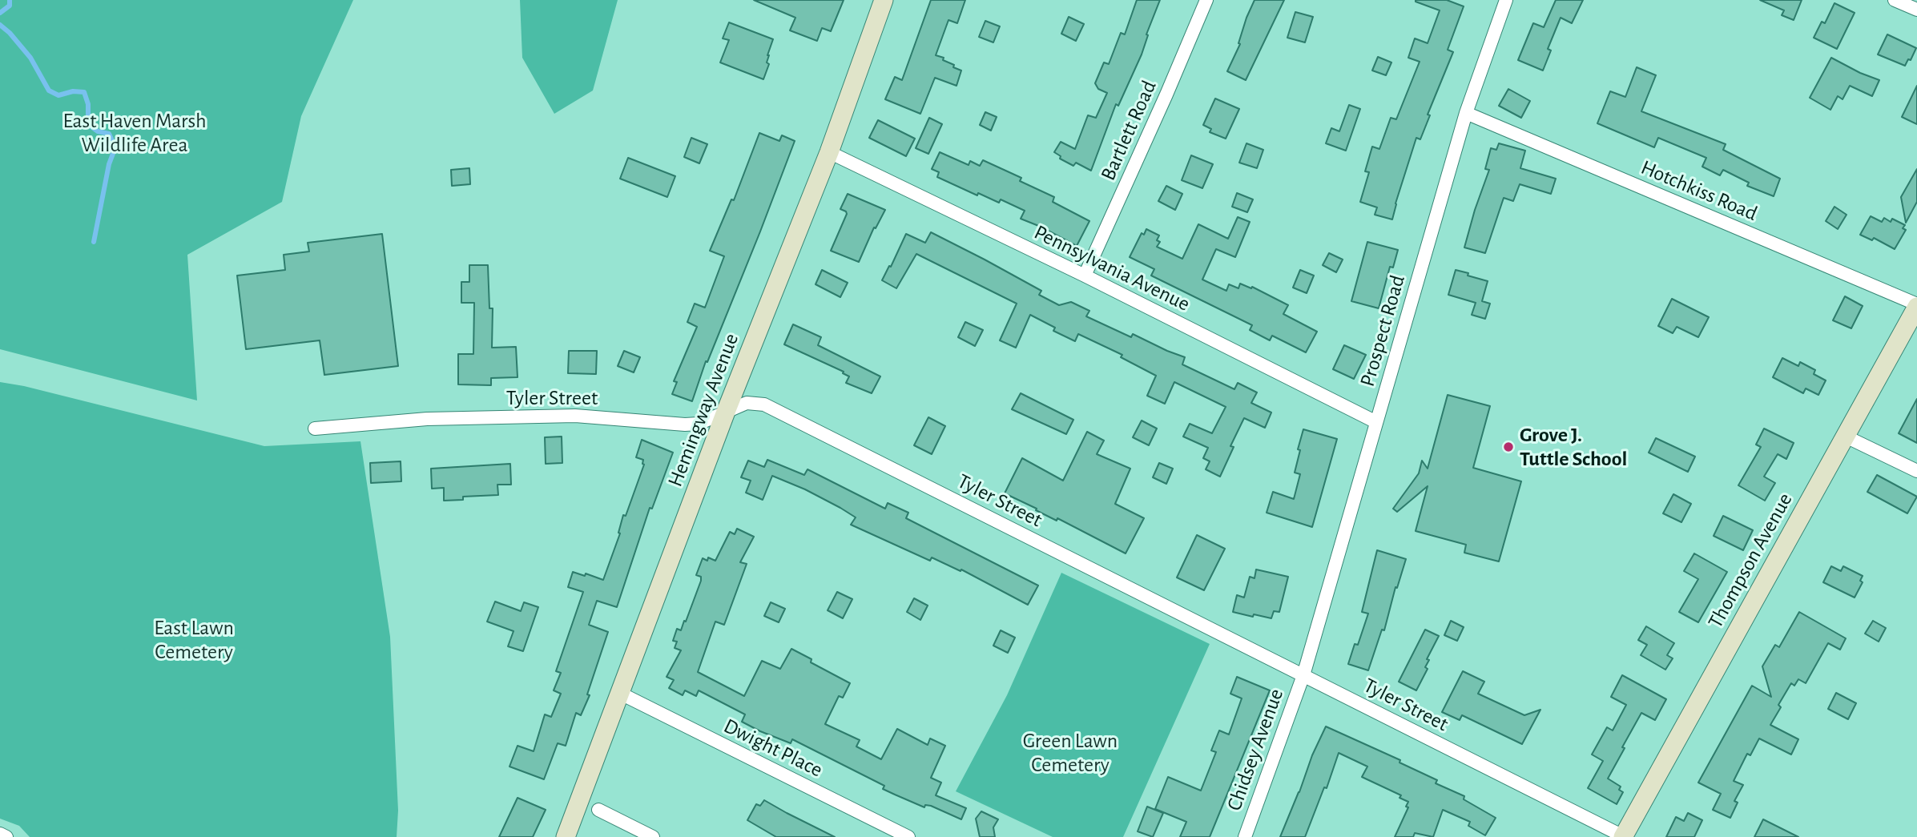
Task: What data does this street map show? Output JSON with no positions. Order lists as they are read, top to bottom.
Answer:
{
  "streets": {
    "main road": ["Hemingway Avenue", "Thompson Avenue"],
    "street": [
      "Bartlett Road",
      "Hotchkiss Road",
      "Pennsylvania Avenue",
      "Prospect Road",
      "Tyler Street",
      "Dwight Place",
      "Chidsey Avenue"
    ]
  },
  "crossings": [
    ["Bartlett Road", "Pennsylvania Avenue"],
    ["Hotchkiss Road", "Prospect Road"],
    ["Hotchkiss Road", "Thompson Avenue"],
    ["Pennsylvania Avenue", "Prospect Road"],
    ["Pennsylvania Avenue", "Hemingway Avenue"],
    ["Prospect Road", "Tyler Street"],
    ["Prospect Road", "Chidsey Avenue"],
    ["Tyler Street", "Hemingway Avenue"],
    ["Tyler Street", "Thompson Avenue"],
    ["Tyler Street", "Chidsey Avenue"],
    ["Hemingway Avenue", "Dwight Place"]
  ],
  "parks": ["East Haven Marsh Wildlife Area", "East Lawn Cemetery", "Green Lawn Cemetery"],
  "places": ["Grove J. Tuttle School"]
}
